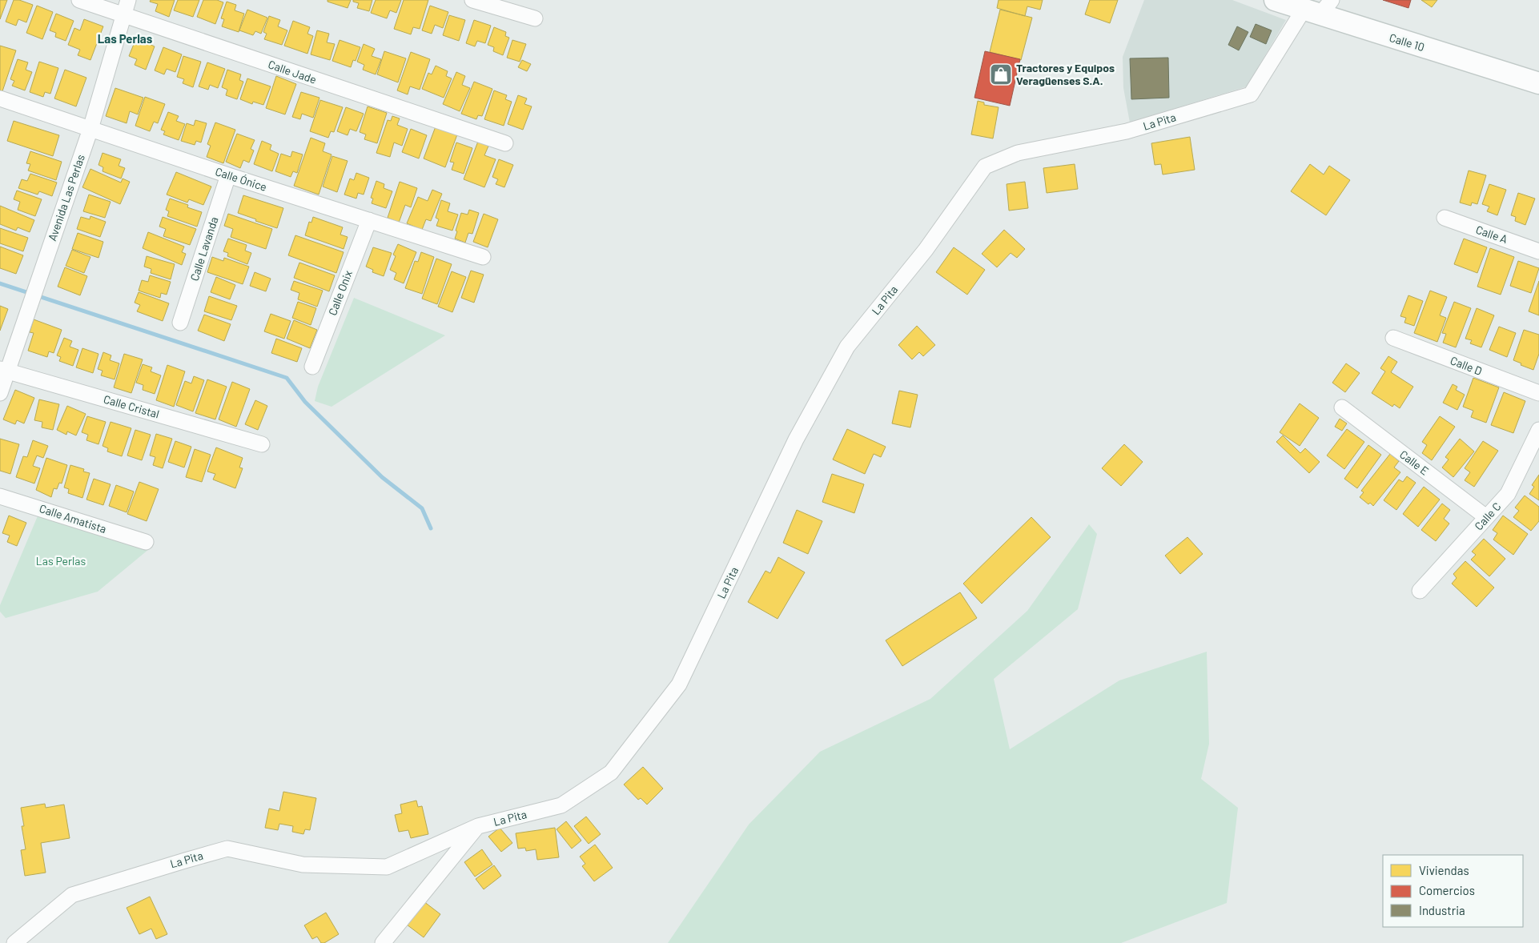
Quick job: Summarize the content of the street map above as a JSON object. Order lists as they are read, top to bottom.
{
  "streets": {
    "main road": ["Calle 10"],
    "street": [
      "Calle Jade",
      "La Pita",
      "Calle Ónice",
      "Avenida Las Perlas",
      "Calle A",
      "Calle Lavanda",
      "Calle Onix",
      "Calle D",
      "Calle Cristal",
      "Calle E",
      "Calle C",
      "Calle Amatista"
    ]
  },
  "crossings": [
    ["Calle 10", "La Pita"],
    ["Calle Jade", "Avenida Las Perlas"],
    ["Calle Ónice", "Avenida Las Perlas"],
    ["Calle Ónice", "Calle Lavanda"],
    ["Calle Ónice", "Calle Onix"],
    ["Avenida Las Perlas", "Calle Cristal"],
    ["Calle E", "Calle C"]
  ],
  "districts": ["Las Perlas"],
  "parks": ["Las Perlas"],
  "places": {
    "shop": ["Tractores y Equipos Veragüenses S.A."]
  },
  "legend": ["Viviendas", "Comercios", "Industria"]
}
